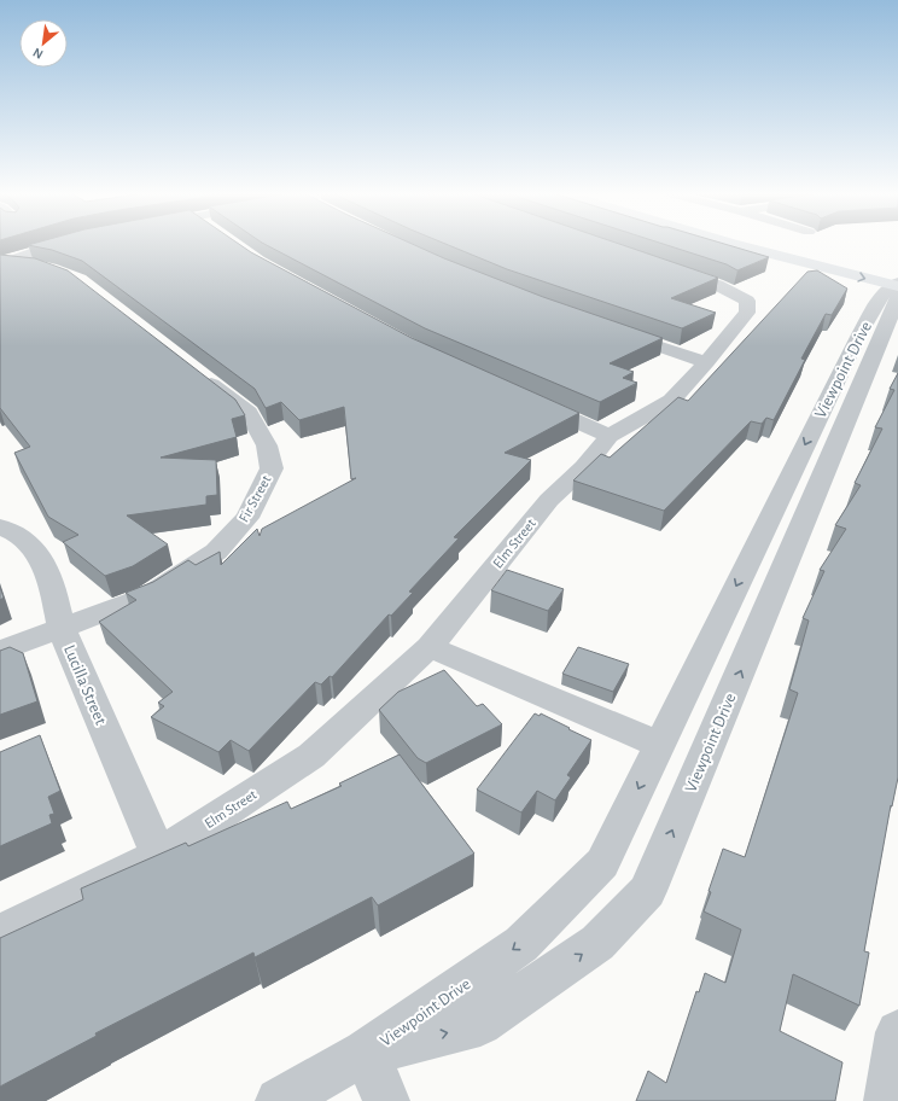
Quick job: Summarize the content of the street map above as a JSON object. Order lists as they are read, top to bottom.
{
  "streets": {
    "street": [
      "Viewpoint Drive",
      "Fir Street",
      "Elm Street",
      "Lucilla Street"
    ]
  },
  "crossings": [
    ["Fir Street", "Lucilla Street"],
    ["Elm Street", "Lucilla Street"]
  ],
  "north": "bottom left"
}
